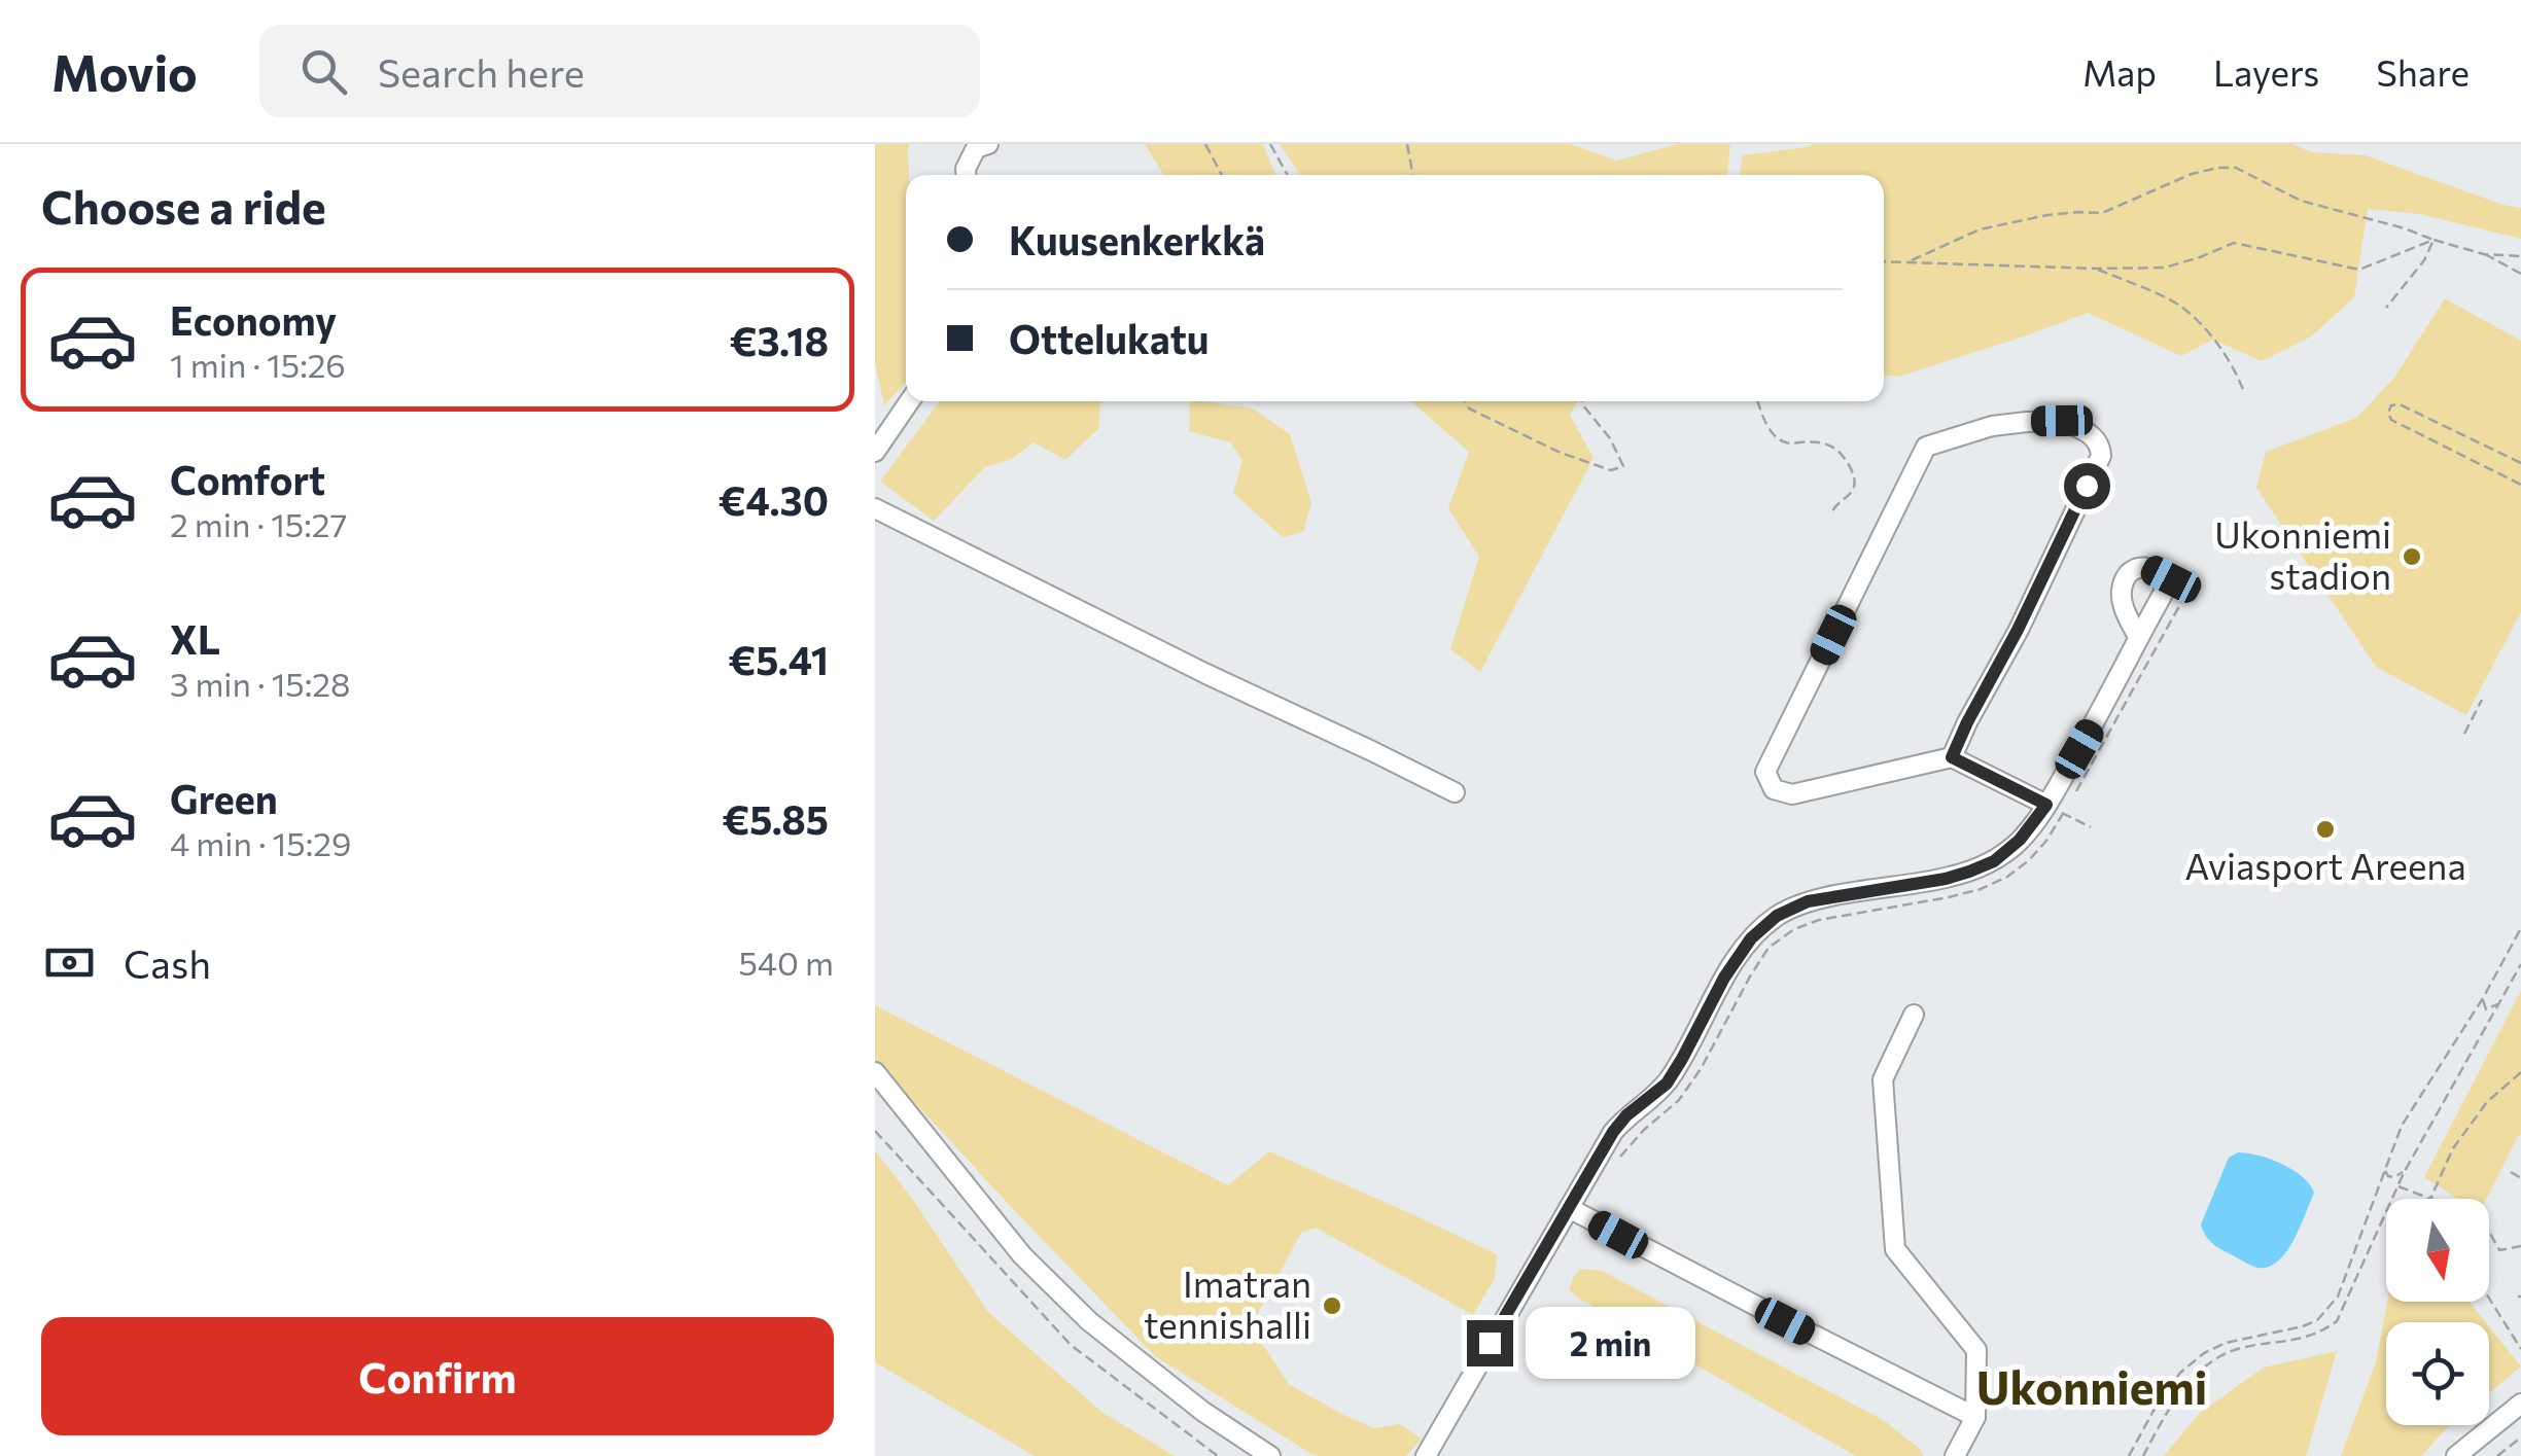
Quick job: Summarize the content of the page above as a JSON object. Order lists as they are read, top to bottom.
{
  "districts": ["Ukonniemi"],
  "places": ["Ukonniemi stadion", "Aviasport Areena", "Imatran tennishalli"],
  "north": "bottom",
  "page": {
    "header": "Movio",
    "search": "Search here",
    "nav": ["Map", "Layers", "Share"],
    "heading": "Choose a ride",
    "banner": ["Kuusenkerkkä", "Ottelukatu"],
    "list": [
      {
        "name": "Economy",
        "note": "1 min · 15:26",
        "value": "€3.18"
      },
      {
        "name": "Comfort",
        "note": "2 min · 15:27",
        "value": "€4.30"
      },
      {
        "name": "XL",
        "note": "3 min · 15:28",
        "value": "€5.41"
      },
      {
        "name": "Green",
        "note": "4 min · 15:29",
        "value": "€5.85"
      }
    ],
    "pay": ["Cash", "540 m"],
    "buttons": "Confirm",
    "bubble": "2 min"
  }
}
